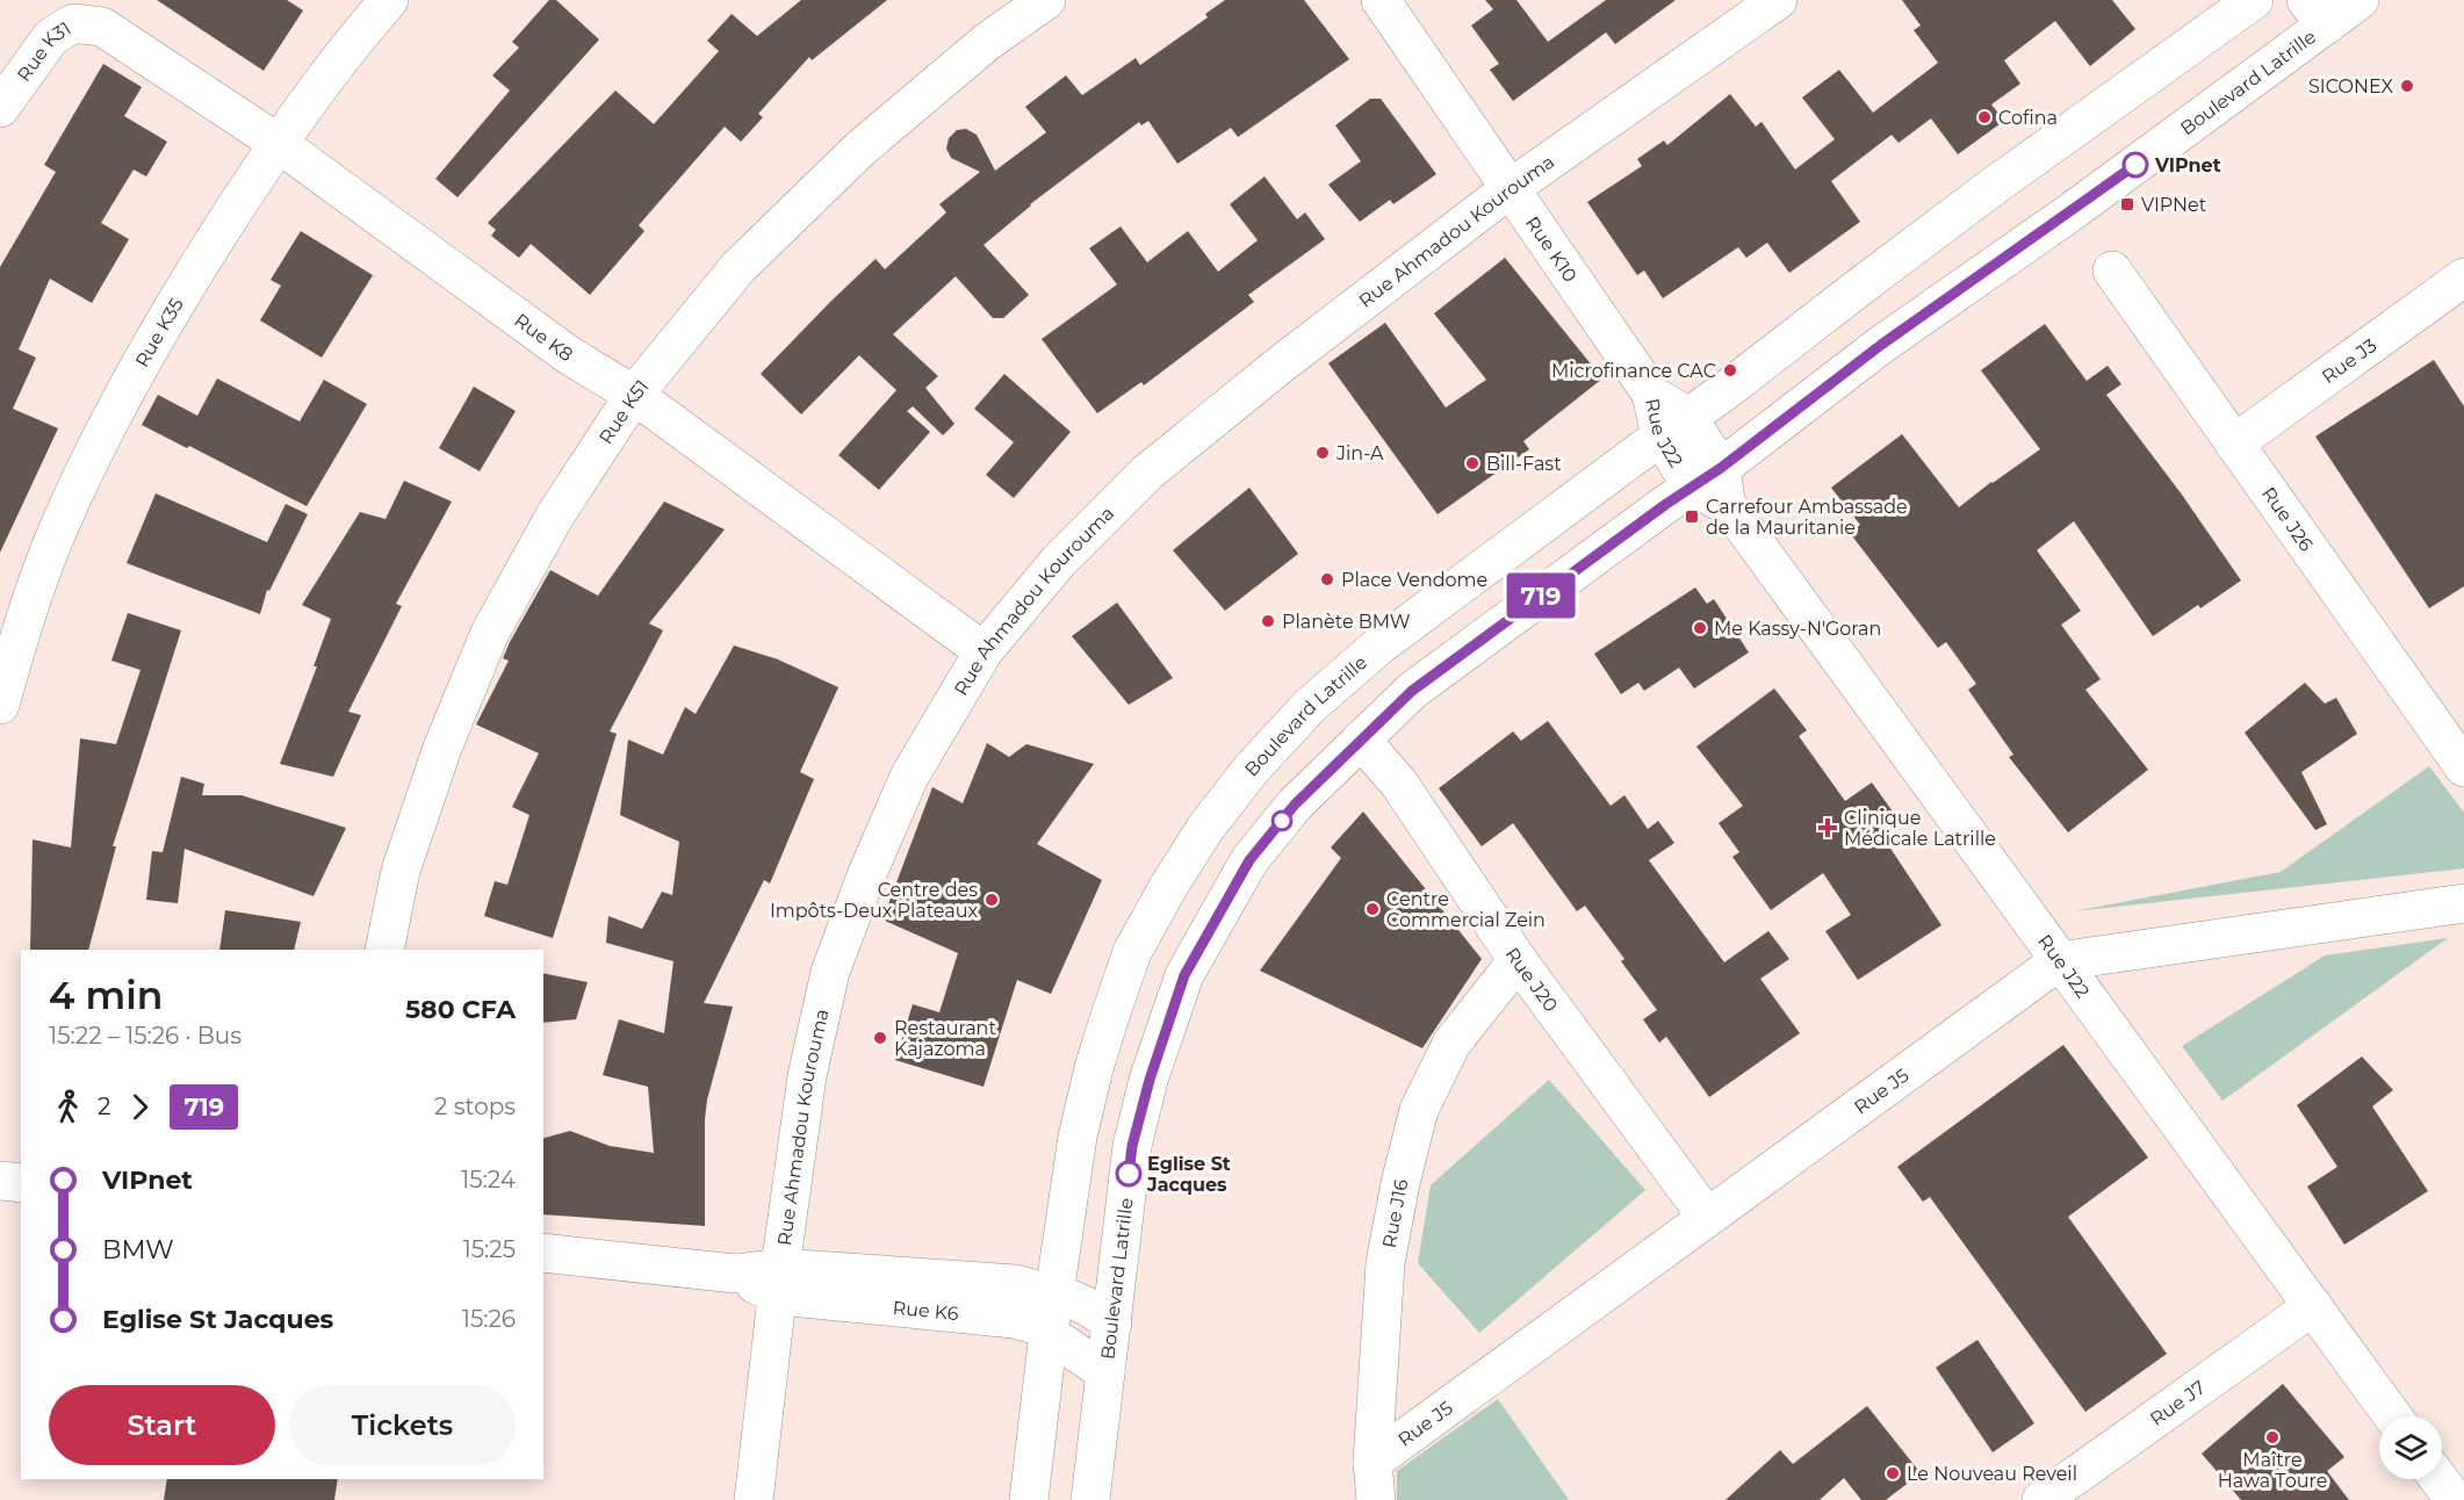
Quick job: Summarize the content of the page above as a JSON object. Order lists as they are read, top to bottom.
{
  "streets": {
    "street": [
      "Rue K31",
      "Boulevard Latrille",
      "Rue Ahmadou Kourouma",
      "Rue K10",
      "Rue K35",
      "Rue K8",
      "Rue J3",
      "Rue K51",
      "Rue J22",
      "Rue J26",
      "Rue J20",
      "Rue J5",
      "Rue J16",
      "Rue K6",
      "Rue J7"
    ]
  },
  "crossings": [
    ["Rue K31", "Rue K8"],
    ["Boulevard Latrille", "Rue J22"],
    ["Boulevard Latrille", "Rue J20"],
    ["Boulevard Latrille", "Rue K6"],
    ["Rue Ahmadou Kourouma", "Rue K10"],
    ["Rue Ahmadou Kourouma", "Rue K8"],
    ["Rue Ahmadou Kourouma", "Rue K6"],
    ["Rue K10", "Rue J22"],
    ["Rue K35", "Rue K8"],
    ["Rue K8", "Rue K51"],
    ["Rue J3", "Rue J26"],
    ["Rue J22", "Rue J5"],
    ["Rue J22", "Rue J7"],
    ["Rue J20", "Rue J5"],
    ["Rue J20", "Rue J16"],
    ["Rue J5", "Rue J16"]
  ],
  "places": {
    "other": [
      "SICONEX",
      "Cofina",
      "VIPnet",
      "Microfinance CAC",
      "Jin-A",
      "Bill-Fast",
      "Place Vendome",
      "Planète BMW",
      "Me Kassy-N'Goran",
      "Centre des Impôts-Deux Plateaux",
      "Centre Commercial Zein",
      "Restaurant Kajazoma",
      "Eglise St Jacques",
      "Maître Hawa Toure",
      "Le Nouveau Reveil"
    ],
    "transit": ["VIPNet", "Carrefour Ambassade de la Mauritanie"],
    "health": ["Clinique Médicale Latrille"]
  },
  "lines": ["bus line 719"],
  "page": {
    "on_map": "719",
    "heading": ["4 min", "15:22 – 15:26 · Bus", "580 CFA"],
    "legs": ["2", "719", "2 stops"],
    "list": [
      {
        "name": "VIPnet",
        "value": "15:24"
      },
      {
        "name": "BMW",
        "value": "15:25"
      },
      {
        "name": "Eglise St Jacques",
        "value": "15:26"
      }
    ],
    "buttons": ["Start", "Tickets"]
  }
}
